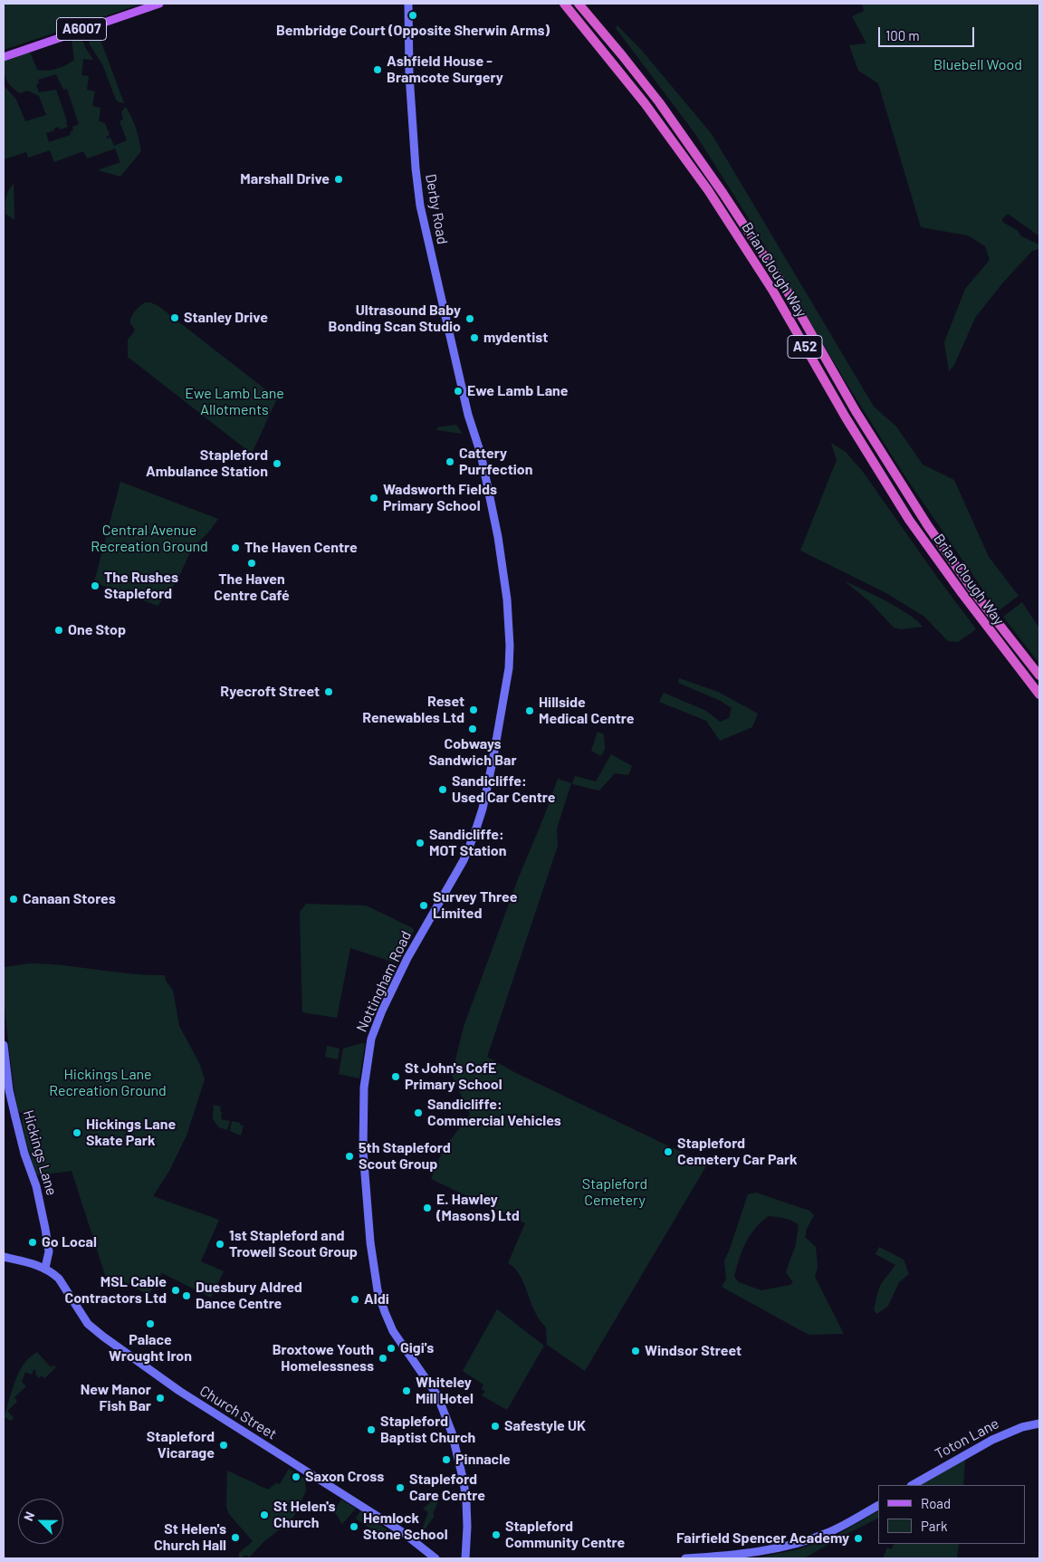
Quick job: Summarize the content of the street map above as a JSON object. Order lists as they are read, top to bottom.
{
  "streets": {
    "highway": ["Brian Clough Way", "A52"],
    "main road": [
      "A6007",
      "Derby Road",
      "Nottingham Road",
      "Hickings Lane",
      "Church Street",
      "Toton Lane"
    ]
  },
  "crossings": [
    ["Derby Road", "Nottingham Road"],
    ["Hickings Lane", "Church Street"]
  ],
  "parks": [
    "Bluebell Wood",
    "Ewe Lamb Lane Allotments",
    "Central Avenue Recreation Ground",
    "Hickings Lane Recreation Ground",
    "Stapleford Cemetery"
  ],
  "places": [
    "Bembridge Court (Opposite Sherwin Arms)",
    "Ashfield House - Bramcote Surgery",
    "Marshall Drive",
    "Stanley Drive",
    "Ultrasound Baby Bonding Scan Studio",
    "mydentist",
    "Ewe Lamb Lane",
    "Cattery Purrfection",
    "Stapleford Ambulance Station",
    "Wadsworth Fields Primary School",
    "The Haven Centre",
    "The Haven Centre Café",
    "The Rushes Stapleford",
    "One Stop",
    "Ryecroft Street",
    "Reset Renewables Ltd",
    "Hillside Medical Centre",
    "Cobways Sandwich Bar",
    "Sandicliffe: Used Car Centre",
    "Sandicliffe: MOT Station",
    "Canaan Stores",
    "Survey Three Limited",
    "St John's CofE Primary School",
    "Sandicliffe: Commercial Vehicles",
    "Hickings Lane Skate Park",
    "Stapleford Cemetery Car Park",
    "5th Stapleford Scout Group",
    "E. Hawley (Masons) Ltd",
    "Go Local",
    "1st Stapleford and Trowell Scout Group",
    "MSL Cable Contractors Ltd",
    "Duesbury Aldred Dance Centre",
    "Aldi",
    "Palace Wrought Iron",
    "Gigi's",
    "Windsor Street",
    "Broxtowe Youth Homelessness",
    "Whiteley Mill Hotel",
    "New Manor Fish Bar",
    "Safestyle UK",
    "Stapleford Baptist Church",
    "Stapleford Vicarage",
    "Pinnacle",
    "Saxon Cross",
    "Stapleford Care Centre",
    "St Helen's Church",
    "Hemlock Stone School",
    "Stapleford Community Centre",
    "St Helen's Church Hall",
    "Fairfield Spencer Academy"
  ],
  "legend": ["Road", "Park"],
  "scale_bar": "100 m",
  "north": "top left"
}
